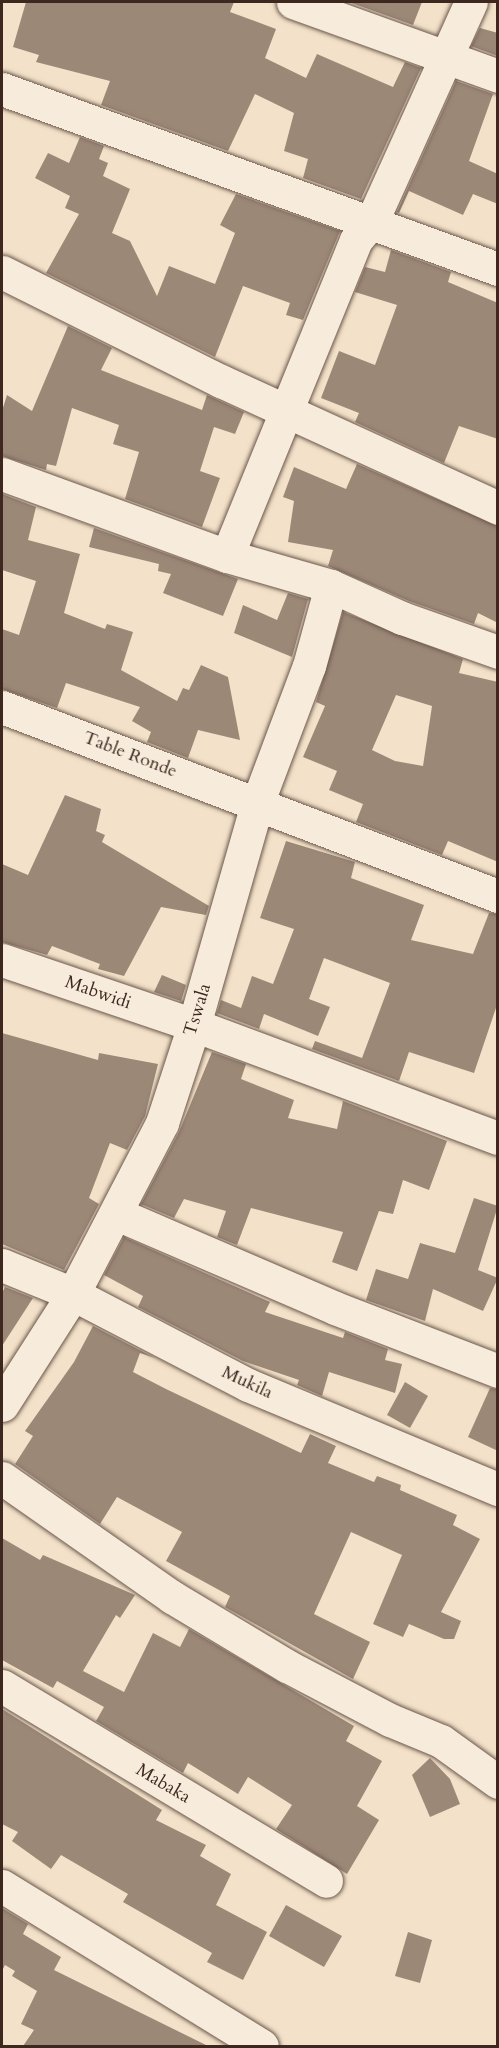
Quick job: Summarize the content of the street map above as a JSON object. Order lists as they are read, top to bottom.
{
  "streets": {
    "street": [
      "Table Ronde",
      "Mabwidi",
      "Tswala",
      "Mukila",
      "Mabaka"
    ]
  },
  "crossings": [
    ["Table Ronde", "Tswala"],
    ["Mabwidi", "Tswala"],
    ["Tswala", "Mukila"]
  ]
}
